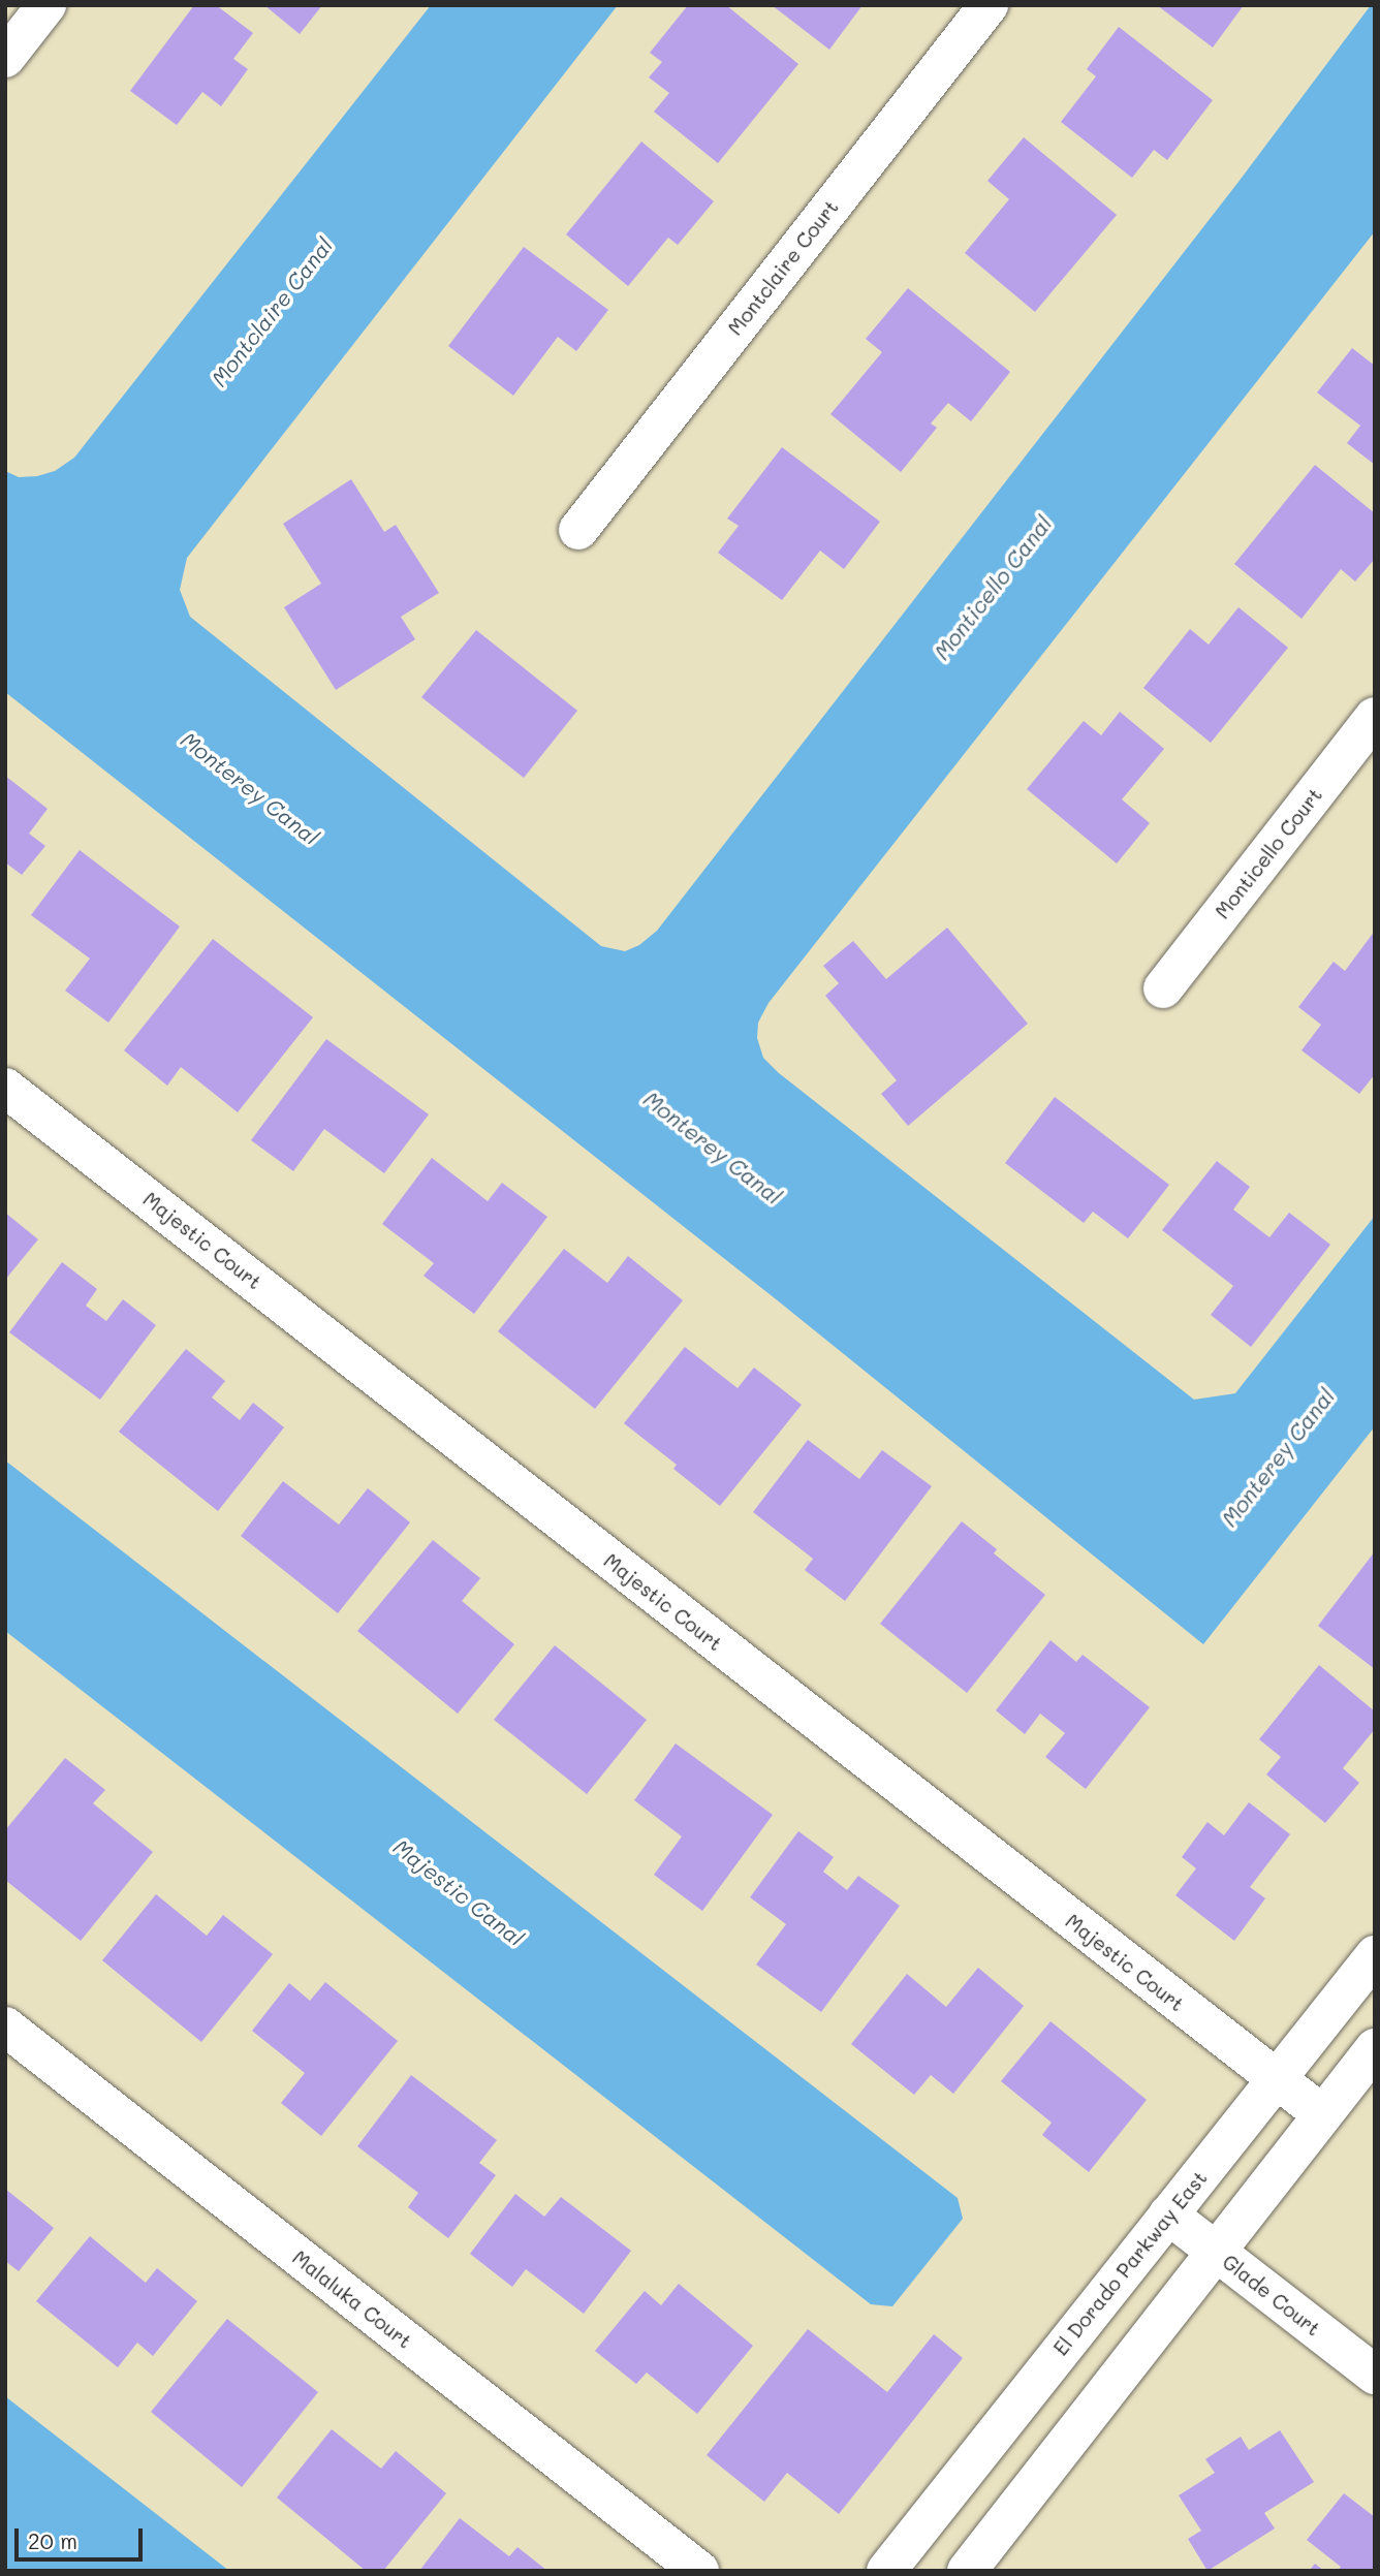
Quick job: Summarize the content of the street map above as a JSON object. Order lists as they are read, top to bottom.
{
  "streets": {
    "street": [
      "Montclaire Court",
      "Monticello Court",
      "Majestic Court",
      "El Dorado Parkway East",
      "Glade Court",
      "Malaluka Court"
    ]
  },
  "crossings": [
    ["Majestic Court", "El Dorado Parkway East"],
    ["El Dorado Parkway East", "Glade Court"]
  ],
  "water": [
    "Montclaire Canal",
    "Monticello Canal",
    "Monterey Canal",
    "Majestic Canal"
  ],
  "scale_bar": "20 m"
}
